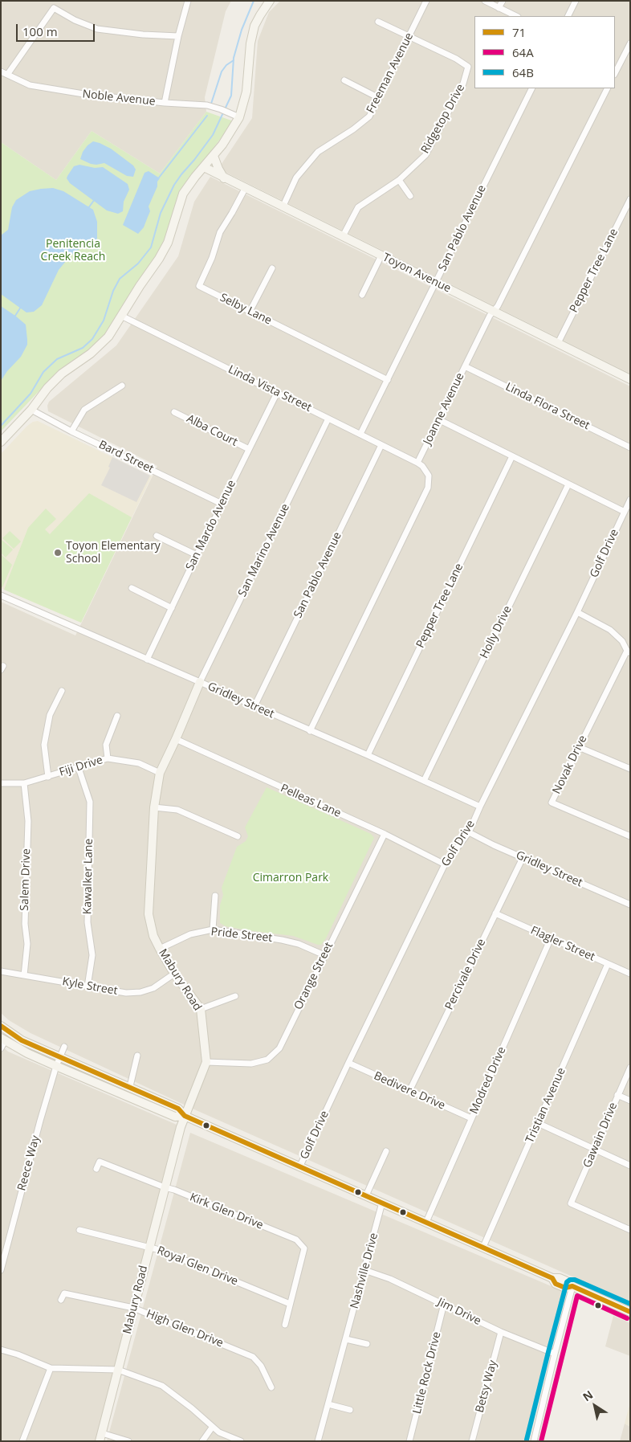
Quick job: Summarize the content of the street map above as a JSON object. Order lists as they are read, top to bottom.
{
  "streets": {
    "street": [
      "Freeman Avenue",
      "Noble Avenue",
      "Ridgetop Drive",
      "San Pablo Avenue",
      "Pepper Tree Lane",
      "Toyon Avenue",
      "Selby Lane",
      "Linda Vista Street",
      "Linda Flora Street",
      "Joanne Avenue",
      "Alba Court",
      "Bard Street",
      "San Mardo Avenue",
      "San Marino Avenue",
      "Golf Drive",
      "Holly Drive",
      "Gridley Street",
      "Novak Drive",
      "Fiji Drive",
      "Pelleas Lane",
      "Kawalker Lane",
      "Salem Drive",
      "Pride Street",
      "Flagler Street",
      "Percivale Drive",
      "Orange Street",
      "Mabury Road",
      "Kyle Street",
      "Modred Drive",
      "Bedivere Drive",
      "Tristian Avenue",
      "Gawain Drive",
      "Reece Way",
      "Kirk Glen Drive",
      "Royal Glen Drive",
      "Nashville Drive",
      "Jim Drive",
      "High Glen Drive",
      "Little Rock Drive",
      "Betsy Way"
    ]
  },
  "crossings": [
    ["Freeman Avenue", "Ridgetop Drive"],
    ["Freeman Avenue", "Toyon Avenue"],
    ["Ridgetop Drive", "Toyon Avenue"],
    ["San Pablo Avenue", "Toyon Avenue"],
    ["San Pablo Avenue", "Selby Lane"],
    ["San Pablo Avenue", "Linda Vista Street"],
    ["San Pablo Avenue", "Gridley Street"],
    ["Pepper Tree Lane", "Toyon Avenue"],
    ["Pepper Tree Lane", "Gridley Street"],
    ["Toyon Avenue", "Selby Lane"],
    ["Toyon Avenue", "Joanne Avenue"],
    ["Linda Vista Street", "Joanne Avenue"],
    ["Linda Vista Street", "San Mardo Avenue"],
    ["Linda Vista Street", "San Marino Avenue"],
    ["Linda Flora Street", "Joanne Avenue"],
    ["Alba Court", "San Mardo Avenue"],
    ["Bard Street", "San Mardo Avenue"],
    ["San Mardo Avenue", "Gridley Street"],
    ["San Marino Avenue", "Gridley Street"],
    ["San Marino Avenue", "Mabury Road"],
    ["Golf Drive", "Gridley Street"],
    ["Golf Drive", "Pelleas Lane"],
    ["Golf Drive", "Bedivere Drive"],
    ["Holly Drive", "Gridley Street"],
    ["Gridley Street", "Percivale Drive"],
    ["Gridley Street", "Mabury Road"],
    ["Fiji Drive", "Kawalker Lane"],
    ["Fiji Drive", "Salem Drive"],
    ["Fiji Drive", "Mabury Road"],
    ["Pelleas Lane", "Orange Street"],
    ["Pelleas Lane", "Mabury Road"],
    ["Kawalker Lane", "Kyle Street"],
    ["Salem Drive", "Kyle Street"],
    ["Pride Street", "Orange Street"],
    ["Pride Street", "Mabury Road"],
    ["Flagler Street", "Percivale Drive"],
    ["Flagler Street", "Modred Drive"],
    ["Flagler Street", "Tristian Avenue"],
    ["Percivale Drive", "Bedivere Drive"],
    ["Orange Street", "Mabury Road"],
    ["Mabury Road", "Kyle Street"],
    ["Mabury Road", "Kirk Glen Drive"],
    ["Mabury Road", "Royal Glen Drive"],
    ["Mabury Road", "High Glen Drive"],
    ["Modred Drive", "Bedivere Drive"],
    ["Kirk Glen Drive", "Royal Glen Drive"],
    ["Nashville Drive", "Jim Drive"],
    ["Jim Drive", "Little Rock Drive"],
    ["Jim Drive", "Betsy Way"]
  ],
  "parks": ["Penitencia Creek Reach", "Cimarron Park"],
  "places": ["Toyon Elementary School"],
  "lines": ["transit line 71", "transit line 64B", "transit line 64A"],
  "legend": ["71", "64A", "64B"],
  "scale_bar": "100 m",
  "north": "top left"
}
